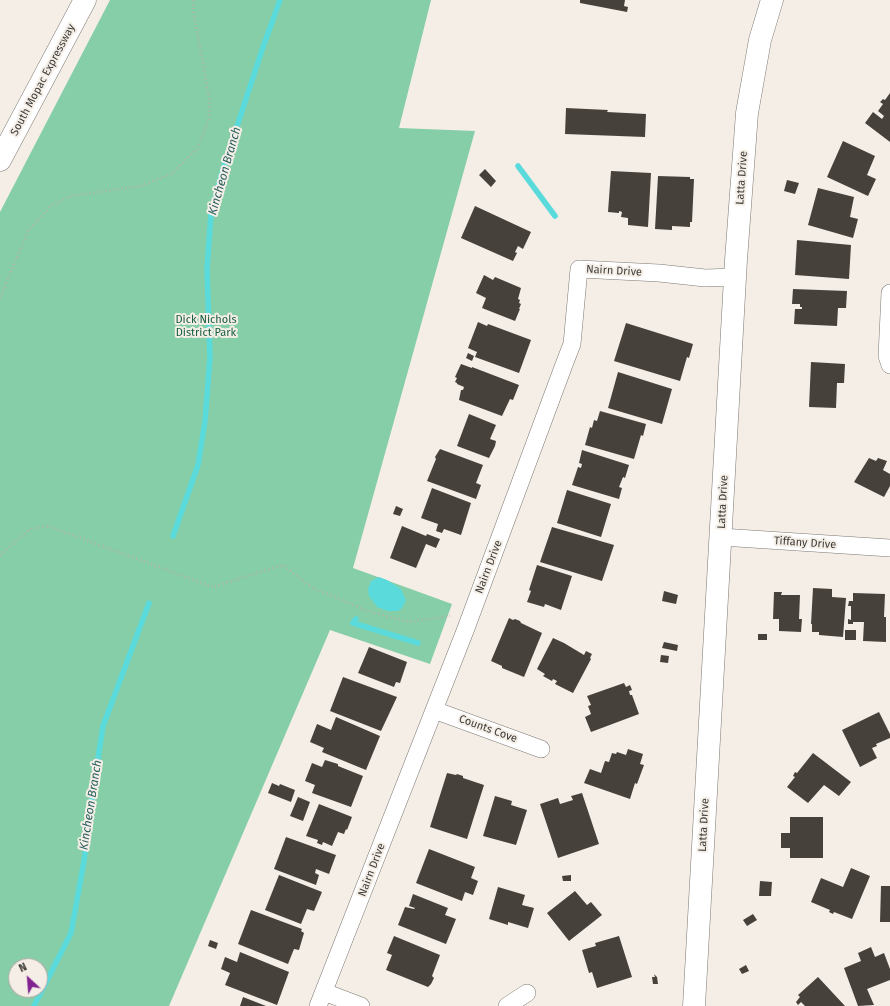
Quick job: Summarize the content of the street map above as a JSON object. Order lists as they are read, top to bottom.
{
  "streets": {
    "main road": ["South Mopac Expressway", "Latta Drive"],
    "street": ["Nairn Drive", "Tiffany Drive", "Counts Cove"]
  },
  "crossings": [
    ["Latta Drive", "Nairn Drive"],
    ["Latta Drive", "Tiffany Drive"],
    ["Nairn Drive", "Counts Cove"]
  ],
  "water": ["Kincheon Branch"],
  "parks": ["Dick Nichols District Park"],
  "north": "top left"
}
